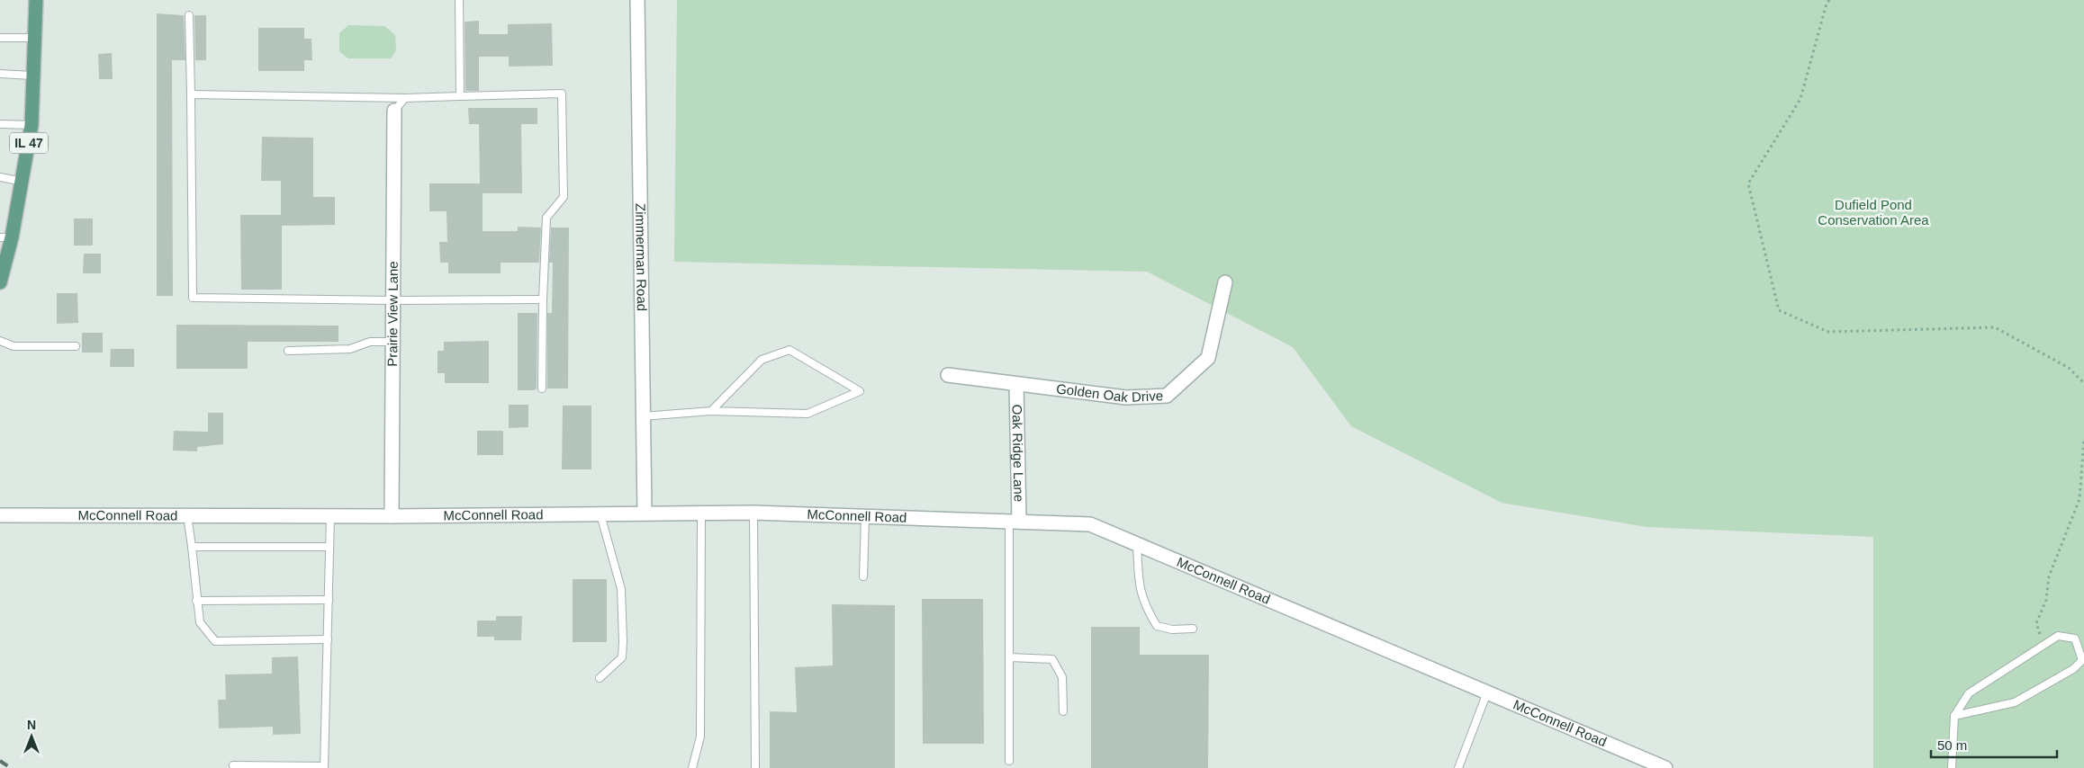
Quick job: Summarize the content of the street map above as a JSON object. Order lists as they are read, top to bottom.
{
  "streets": {
    "main road": ["IL 47"],
    "street": [
      "Zimmerman Road",
      "Prairie View Lane",
      "Golden Oak Drive",
      "Oak Ridge Lane",
      "McConnell Road"
    ]
  },
  "crossings": [
    ["Zimmerman Road", "McConnell Road"],
    ["Prairie View Lane", "McConnell Road"],
    ["Golden Oak Drive", "Oak Ridge Lane"],
    ["Oak Ridge Lane", "McConnell Road"]
  ],
  "parks": ["Dufield Pond Conservation Area"],
  "scale_bar": "50 m",
  "north": "top"
}
